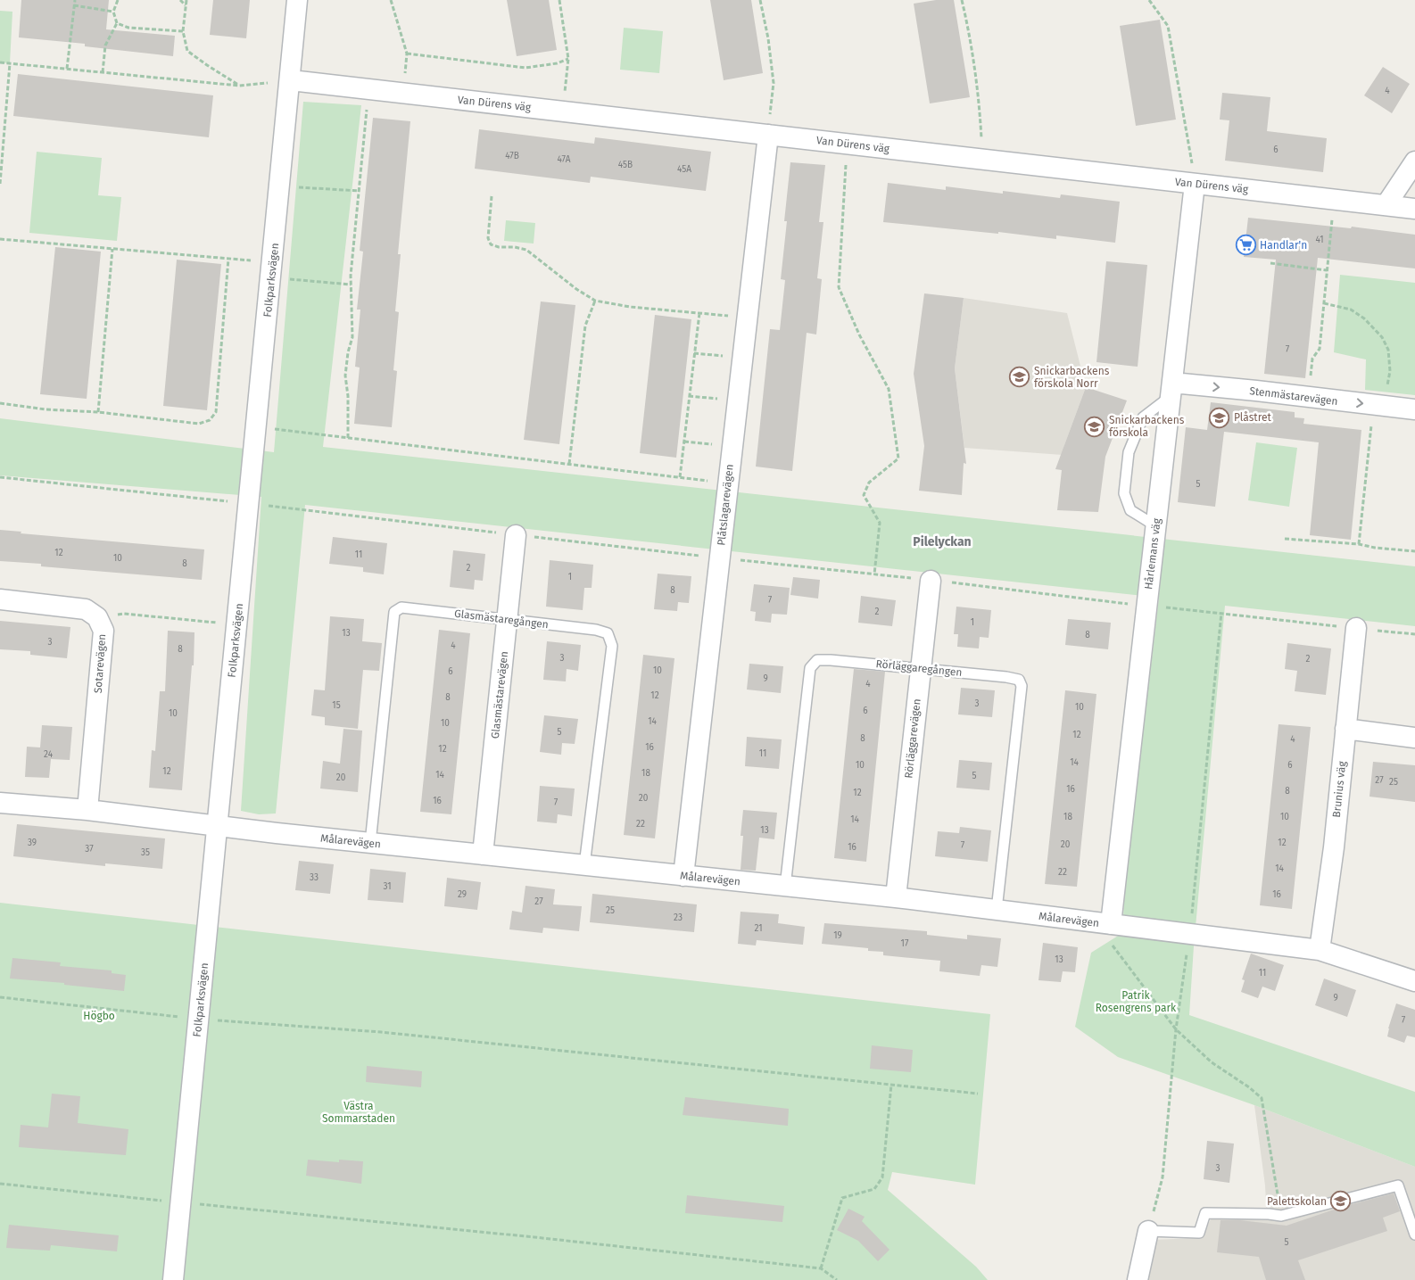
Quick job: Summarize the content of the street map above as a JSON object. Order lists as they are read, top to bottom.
{
  "streets": {
    "street": [
      "Van Dürens väg",
      "Folkparksvägen",
      "Stenmästarevägen",
      "Plåtslagarevägen",
      "Hårlemans väg",
      "Sotarevägen",
      "Glasmästarevägen",
      "Rörläggarevägen",
      "Brunius väg",
      "Målarevägen"
    ],
    "lane": ["Glasmästaregången", "Rörläggaregången"]
  },
  "crossings": [
    ["Van Dürens väg", "Folkparksvägen"],
    ["Van Dürens väg", "Plåtslagarevägen"],
    ["Van Dürens väg", "Hårlemans väg"],
    ["Folkparksvägen", "Målarevägen"],
    ["Stenmästarevägen", "Hårlemans väg"],
    ["Plåtslagarevägen", "Målarevägen"],
    ["Hårlemans väg", "Målarevägen"],
    ["Glasmästaregången", "Glasmästarevägen"],
    ["Glasmästaregången", "Målarevägen"],
    ["Sotarevägen", "Målarevägen"],
    ["Rörläggaregången", "Rörläggarevägen"],
    ["Rörläggaregången", "Målarevägen"],
    ["Glasmästarevägen", "Målarevägen"],
    ["Rörläggarevägen", "Målarevägen"],
    ["Brunius väg", "Målarevägen"]
  ],
  "one_way": ["Stenmästarevägen"],
  "districts": ["Pilelyckan"],
  "parks": ["Patrik Rosengrens park", "Högbo", "Västra Sommarstaden"],
  "places": {
    "supermarket": ["Handlar'n"],
    "school or university": [
      "Snickarbackens förskola Norr",
      "Plåstret",
      "Snickarbackens förskola",
      "Palettskolan"
    ]
  },
  "house_numbers": [
    "4",
    "6",
    "47B",
    "47A",
    "45B",
    "45A",
    "41",
    "7",
    "5",
    "12",
    "11",
    "10",
    "8",
    "2",
    "1",
    "8",
    "7",
    "2",
    "1",
    "13",
    "8",
    "3",
    "4",
    "8",
    "3",
    "2",
    "10",
    "6",
    "9",
    "4",
    "12",
    "8",
    "3",
    "15",
    "10",
    "6",
    "10",
    "14",
    "10",
    "5",
    "12",
    "8",
    "4",
    "16",
    "12",
    "11",
    "24",
    "14",
    "10",
    "6",
    "12",
    "18",
    "14",
    "5",
    "20",
    "27",
    "25",
    "16",
    "8",
    "12",
    "20",
    "16",
    "7",
    "18",
    "10",
    "14",
    "22",
    "13",
    "39",
    "12",
    "20",
    "7",
    "16",
    "37",
    "35",
    "14",
    "22",
    "33",
    "31",
    "29",
    "16",
    "27",
    "25",
    "23",
    "21",
    "19",
    "17",
    "13",
    "11",
    "9",
    "7",
    "3",
    "5"
  ]
}
